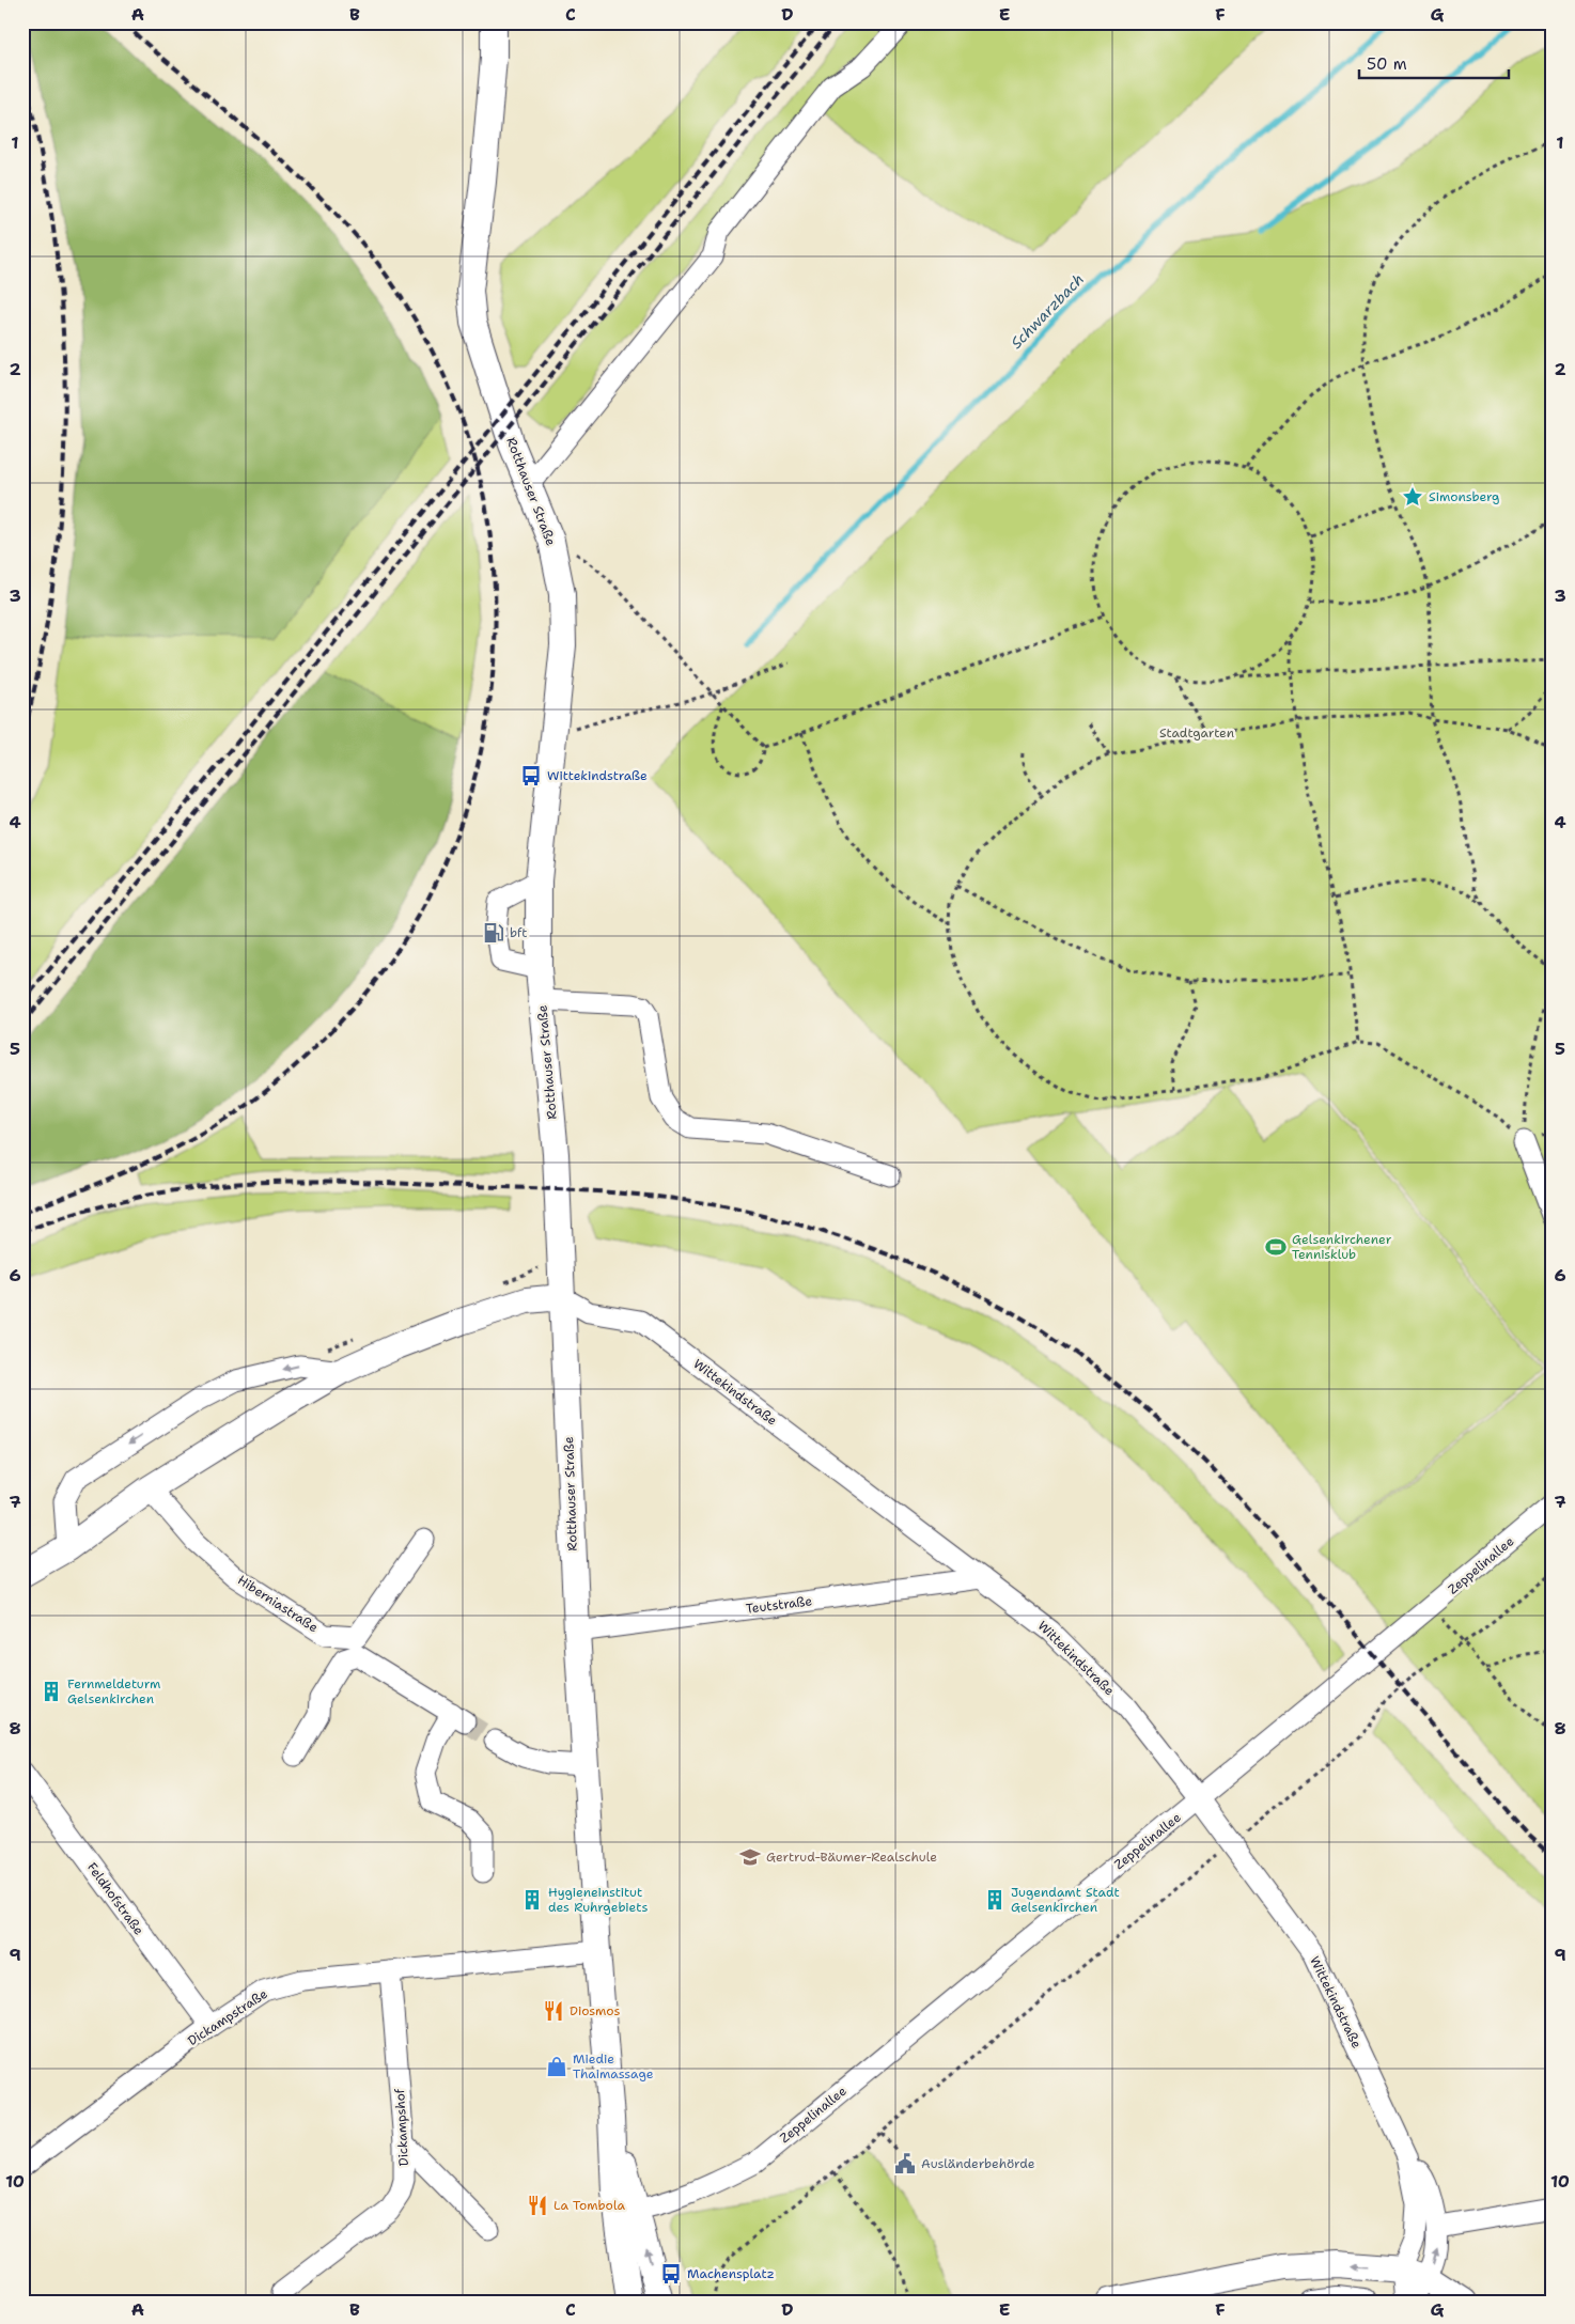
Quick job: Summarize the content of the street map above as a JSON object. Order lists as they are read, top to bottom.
{
  "streets": {
    "main road": ["Rotthauser Straße"],
    "street": [
      "Wittekindstraße",
      "Zeppelinallee",
      "Hiberniastraße",
      "Teutstraße",
      "Feldhofstraße",
      "Dickampstraße",
      "Dickampshof"
    ]
  },
  "crossings": [
    ["Rotthauser Straße", "Wittekindstraße"],
    ["Rotthauser Straße", "Zeppelinallee"],
    ["Rotthauser Straße", "Teutstraße"],
    ["Rotthauser Straße", "Dickampstraße"],
    ["Wittekindstraße", "Zeppelinallee"],
    ["Wittekindstraße", "Teutstraße"],
    ["Feldhofstraße", "Dickampstraße"],
    ["Dickampstraße", "Dickampshof"]
  ],
  "water": ["Schwarzbach"],
  "parks": ["Stadtgarten"],
  "places": {
    "place": ["Simonsberg"],
    "bus stop": ["Wittekindstraße", "Machensplatz"],
    "fuel station": ["bft"],
    "sports": ["Gelsenkirchener Tennisklub"],
    "building": ["Fernmeldeturm Gelsenkirchen", "Hygieneinstitut des Ruhrgebiets", "Jugendamt Stadt Gelsenkirchen"],
    "school or university": ["Gertrud-Bäumer-Realschule"],
    "restaurant": ["Diosmos", "La Tombola"],
    "shop": ["Miedie Thaimassage"],
    "public building": ["Ausländerbehörde"]
  },
  "scale_bar": "50 m",
  "grid": {
    "columns": [
      "A",
      "B",
      "C",
      "D",
      "E",
      "F",
      "G"
    ],
    "rows": [
      "1",
      "2",
      "3",
      "4",
      "5",
      "6",
      "7",
      "8",
      "9",
      "10"
    ]
  }
}
